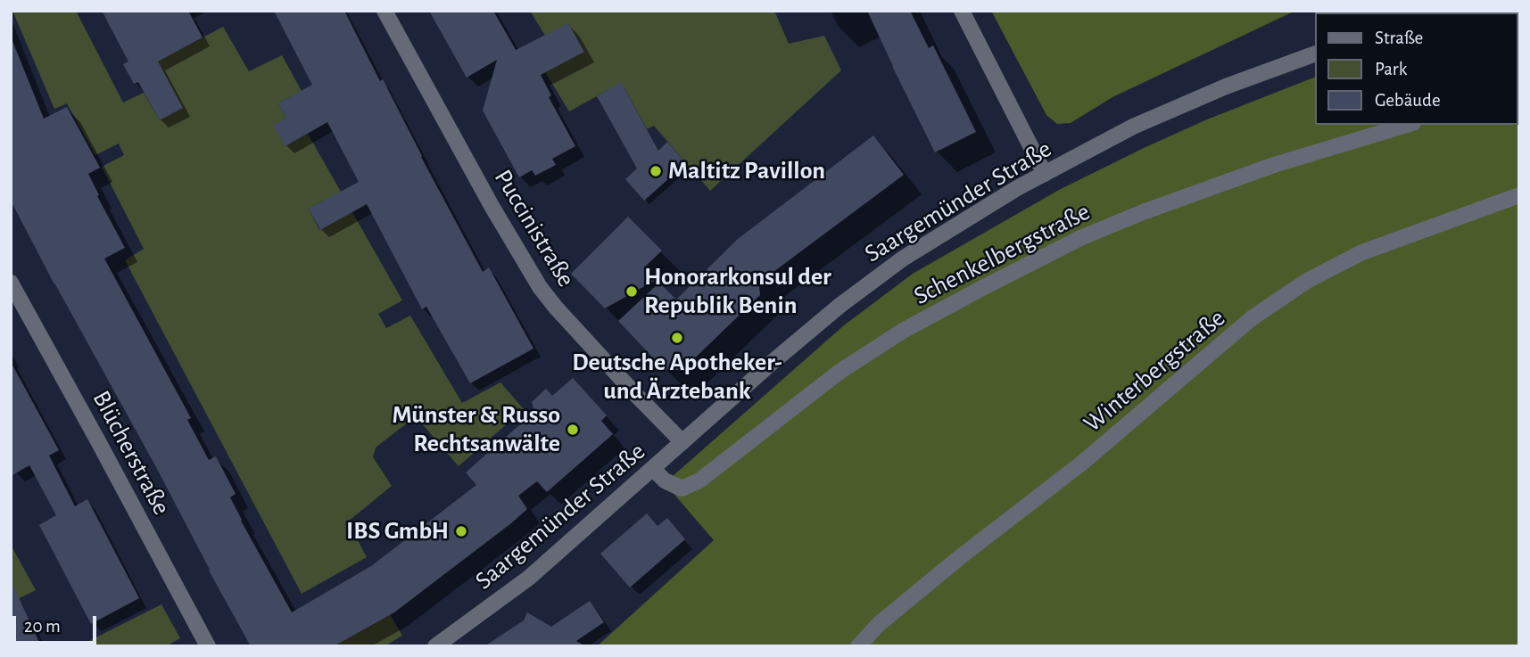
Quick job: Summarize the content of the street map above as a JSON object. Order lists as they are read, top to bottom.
{
  "streets": {
    "street": [
      "Saargemünder Straße",
      "Puccinistraße",
      "Schenkelbergstraße",
      "Winterbergstraße",
      "Blücherstraße"
    ]
  },
  "crossings": [
    ["Saargemünder Straße", "Puccinistraße"],
    ["Saargemünder Straße", "Schenkelbergstraße"]
  ],
  "places": [
    "Maltitz Pavillon",
    "Honorarkonsul der Republik Benin",
    "Deutsche Apotheker- und Ärztebank",
    "Münster & Russo Rechtsanwälte",
    "IBS GmbH"
  ],
  "legend": ["Straße", "Park", "Gebäude"],
  "scale_bar": "20 m"
}
